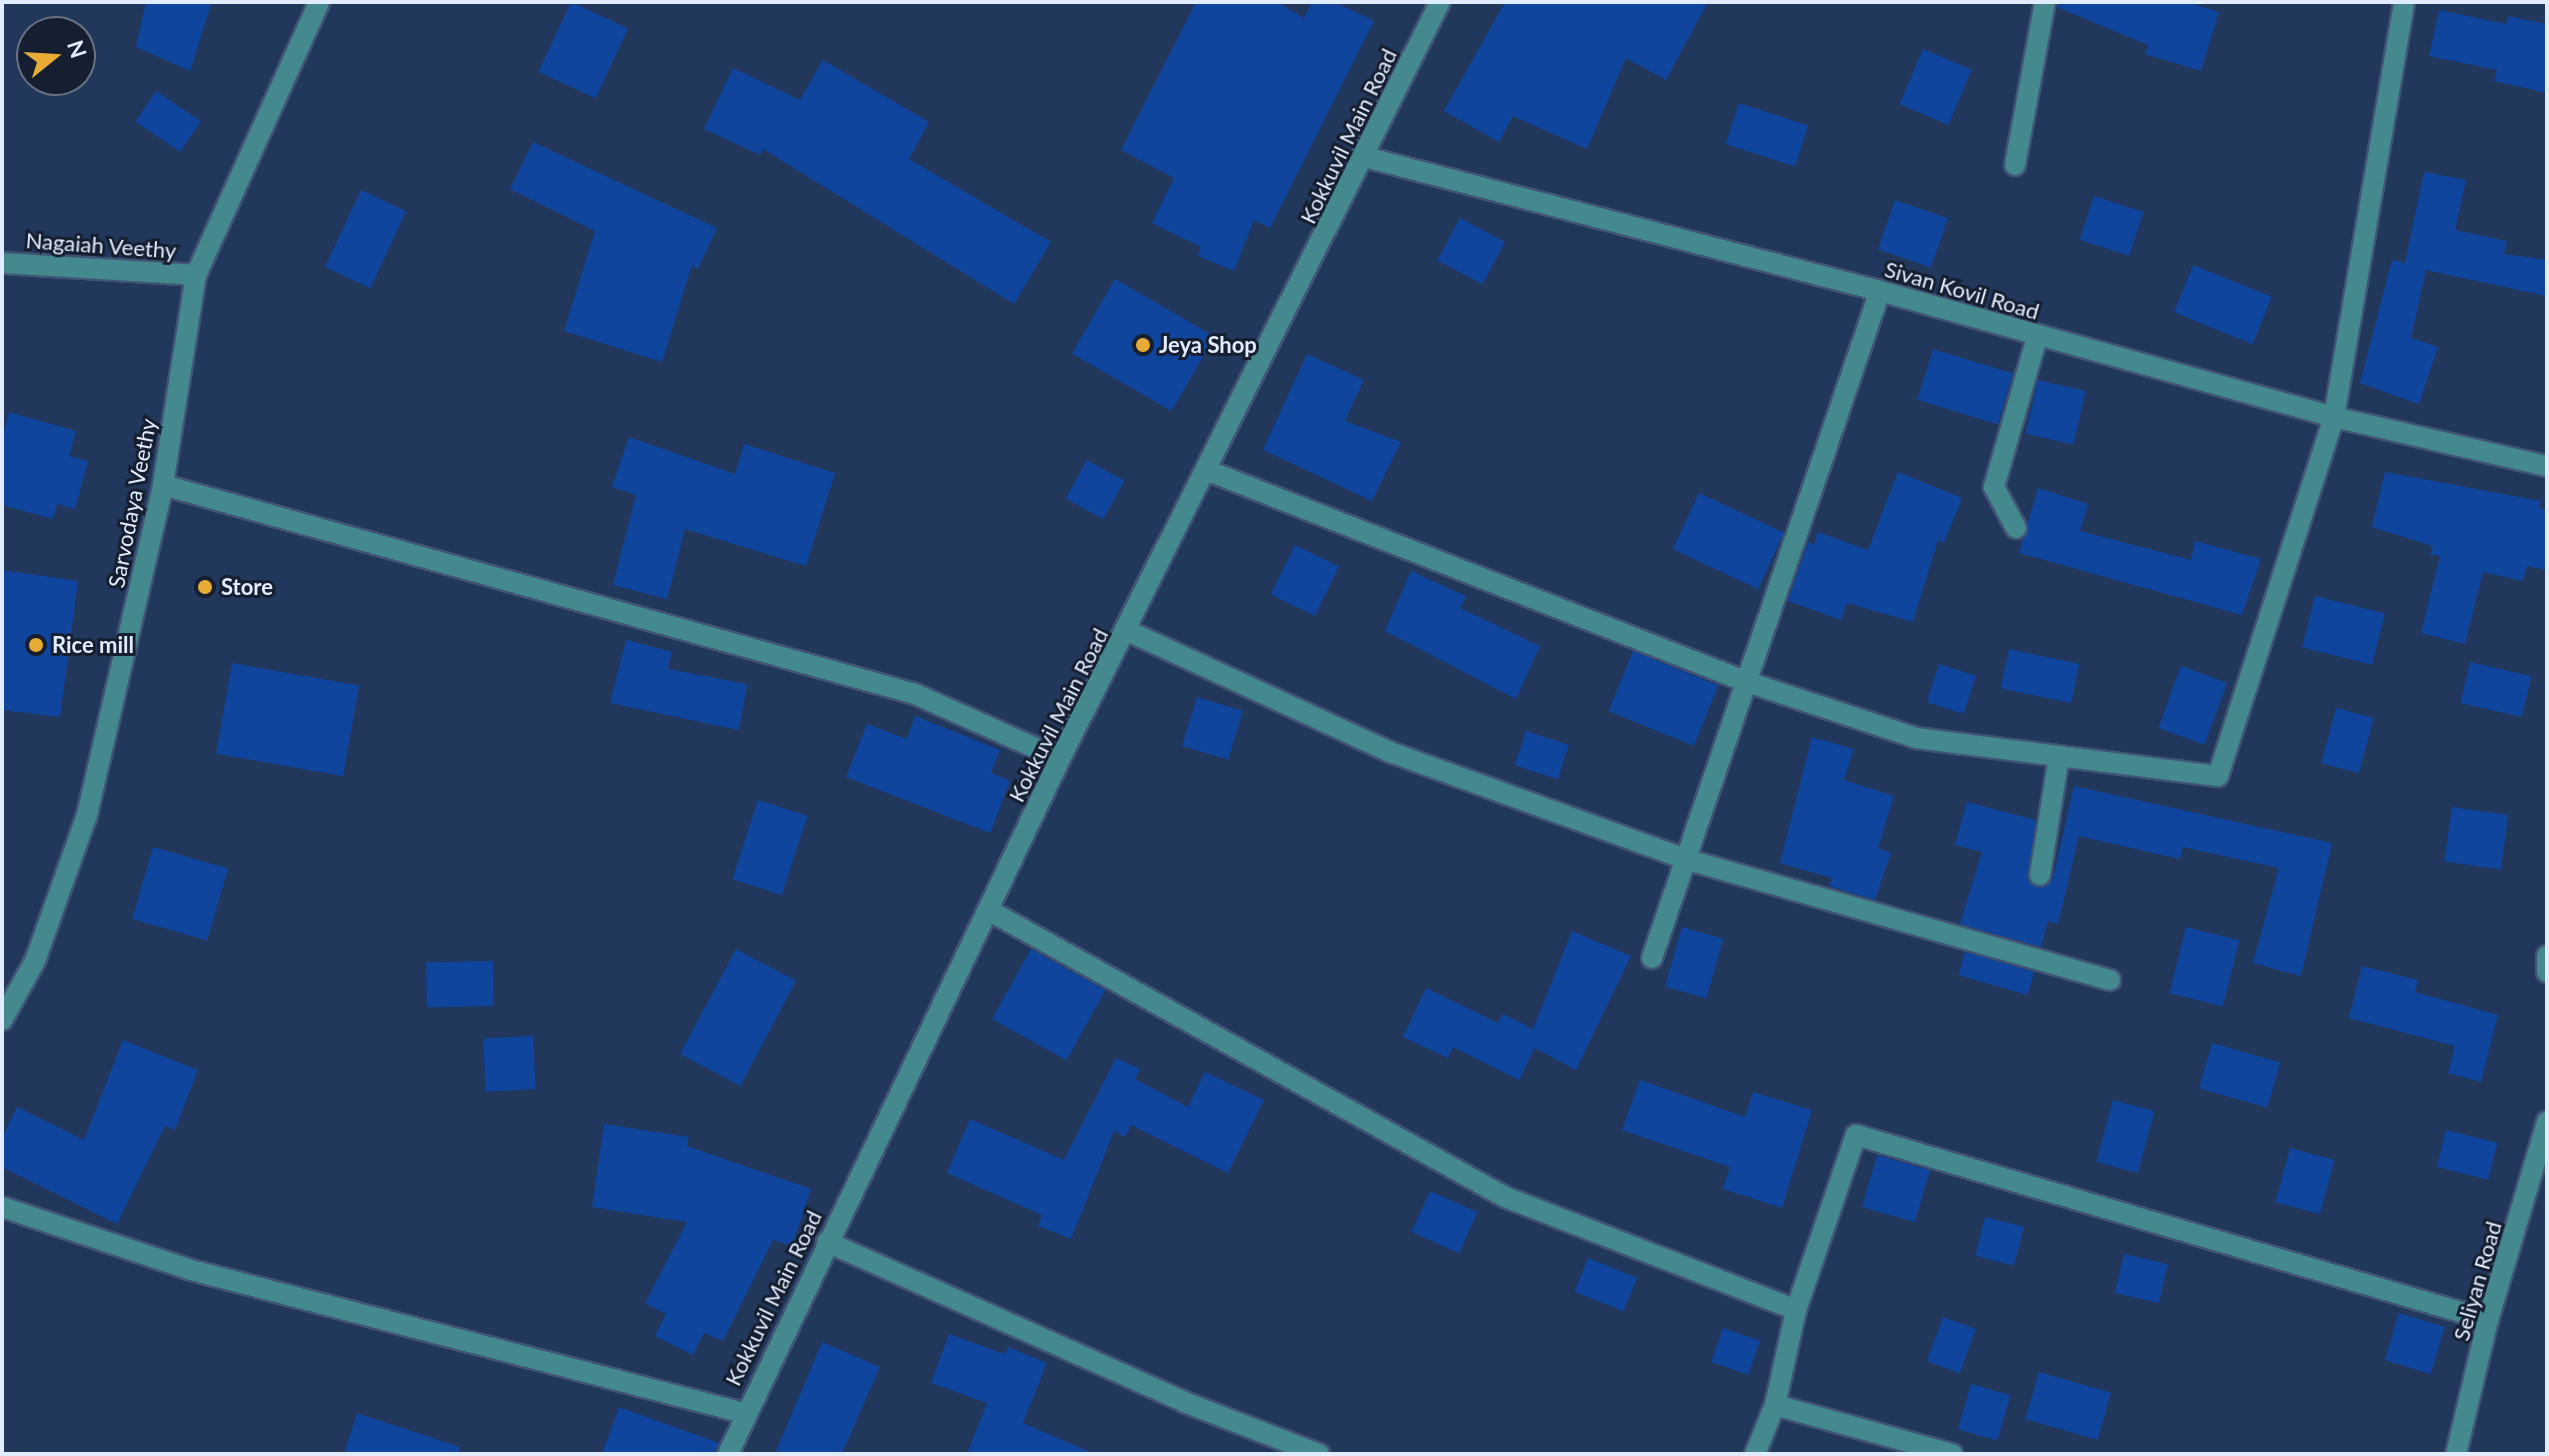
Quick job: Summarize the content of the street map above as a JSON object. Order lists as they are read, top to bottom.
{
  "streets": {
    "street": [
      "Kokkuvil Main Road",
      "Nagaiah Veethy",
      "Sivan Kovil Road",
      "Sarvodaya Veethy",
      "Seliyan Road"
    ]
  },
  "crossings": [
    ["Kokkuvil Main Road", "Sivan Kovil Road"],
    ["Nagaiah Veethy", "Sarvodaya Veethy"]
  ],
  "places": ["Jeya Shop", "Store", "Rice mill"],
  "north": "right"
}
